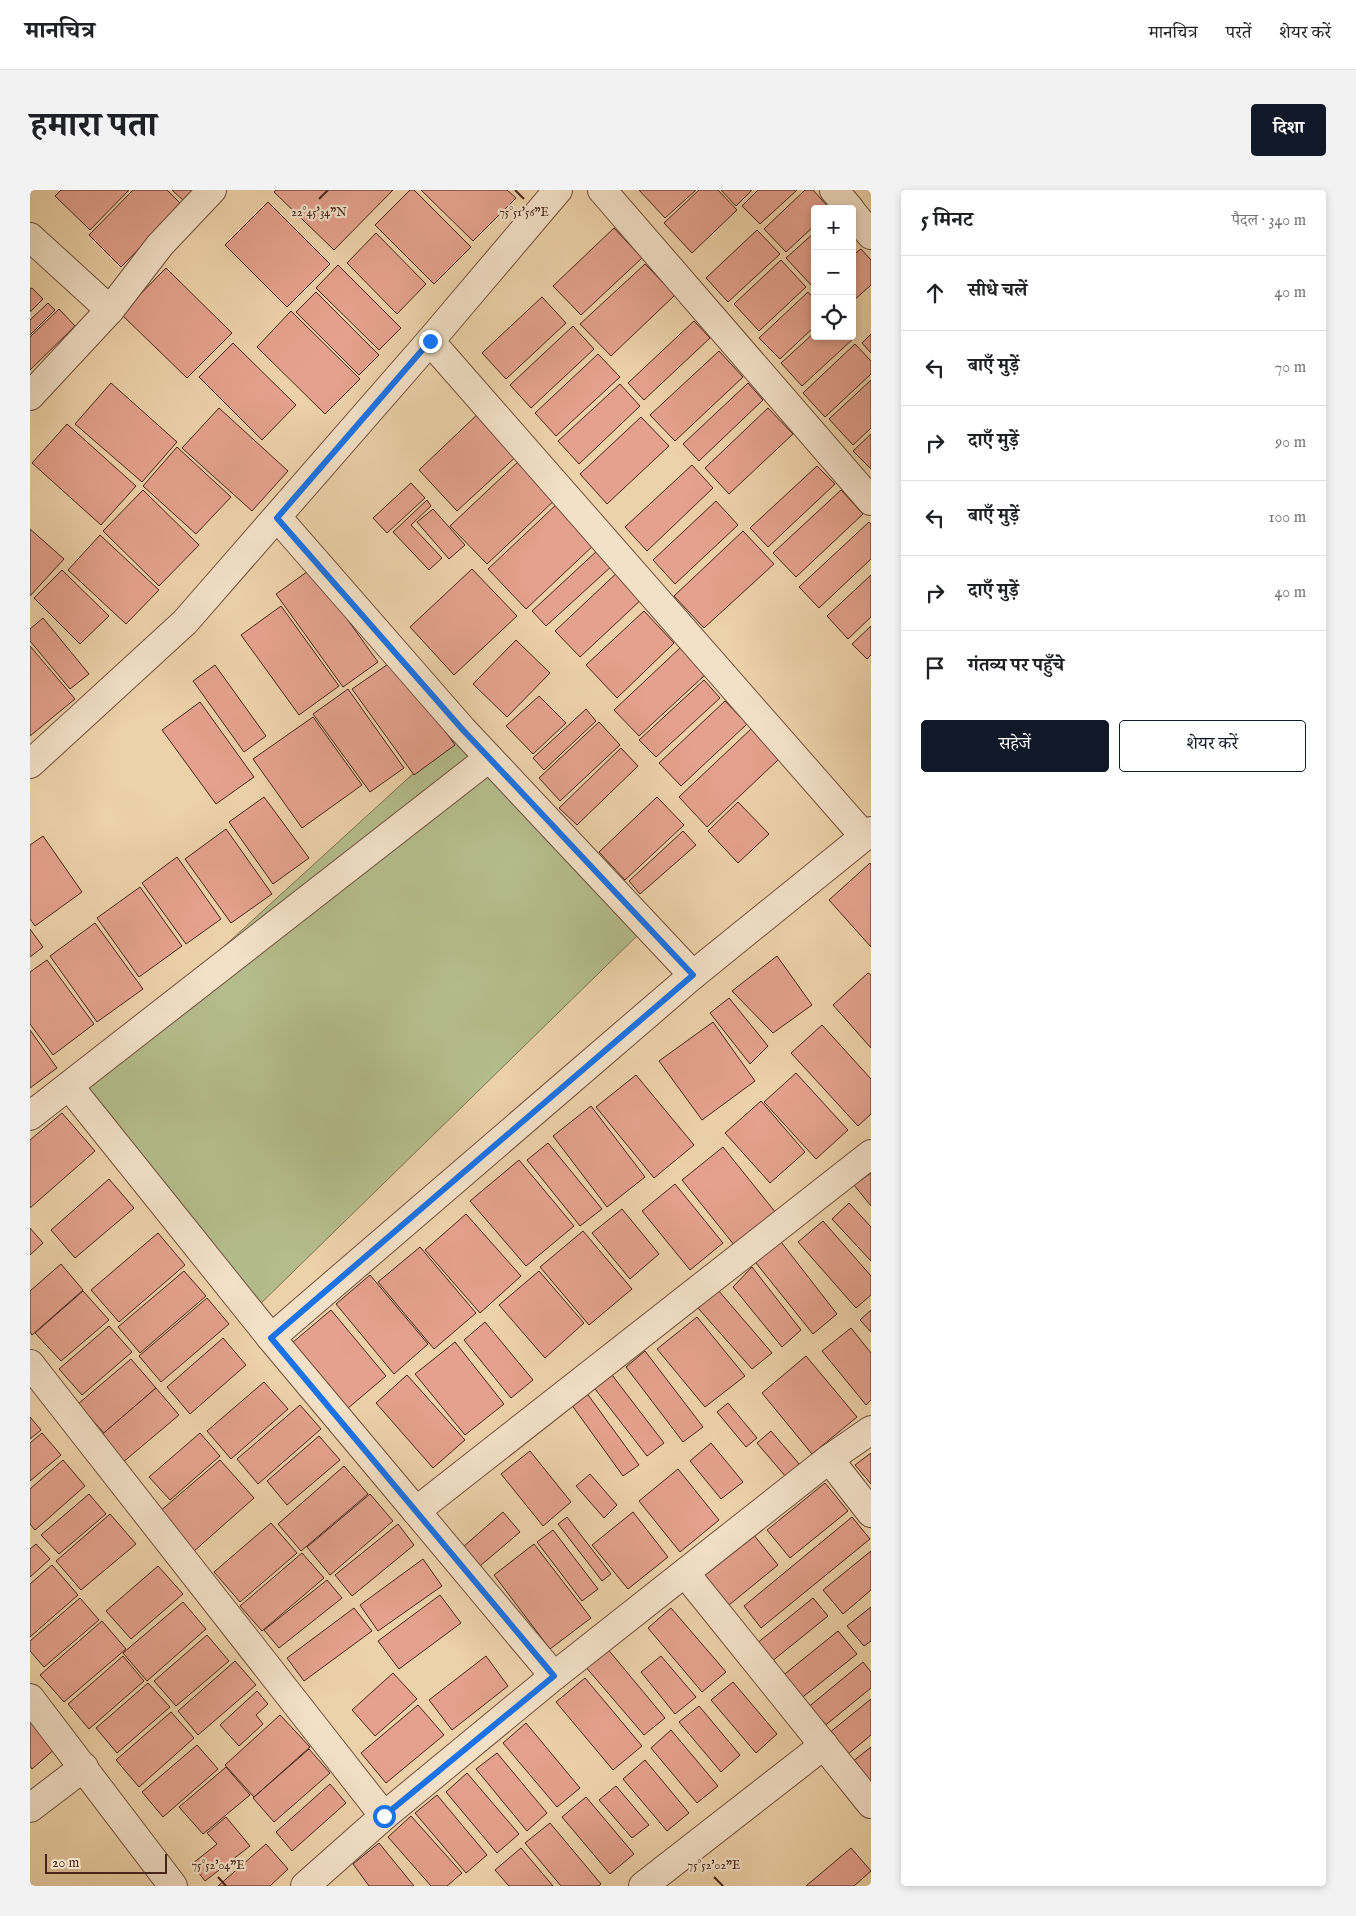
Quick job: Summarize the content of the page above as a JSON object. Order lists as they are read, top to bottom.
{
  "scale_bar": "20 m",
  "page": {
    "header": "मानचित्र",
    "nav": ["मानचित्र", "परतें", "शेयर करें"],
    "title": "हमारा पता",
    "buttons": [
      "दिशा",
      ["सहेजें", "शेयर करें"]
    ],
    "heading": ["5 मिनट", "पैदल · 340 m"],
    "map_buttons": ["+", "−"],
    "list": [
      ["सीधे चलें", "40 m"],
      ["बाएँ मुड़ें", "70 m"],
      ["दाएँ मुड़ें", "90 m"],
      ["बाएँ मुड़ें", "100 m"],
      ["दाएँ मुड़ें", "40 m"],
      "गंतव्य पर पहुँचे"
    ],
    "scale": "20 m"
  },
  "coordinates": [
    "22°45'34\"N",
    "75°51'56\"E",
    "75°52'04\"E",
    "75°52'02\"E"
  ]
}
